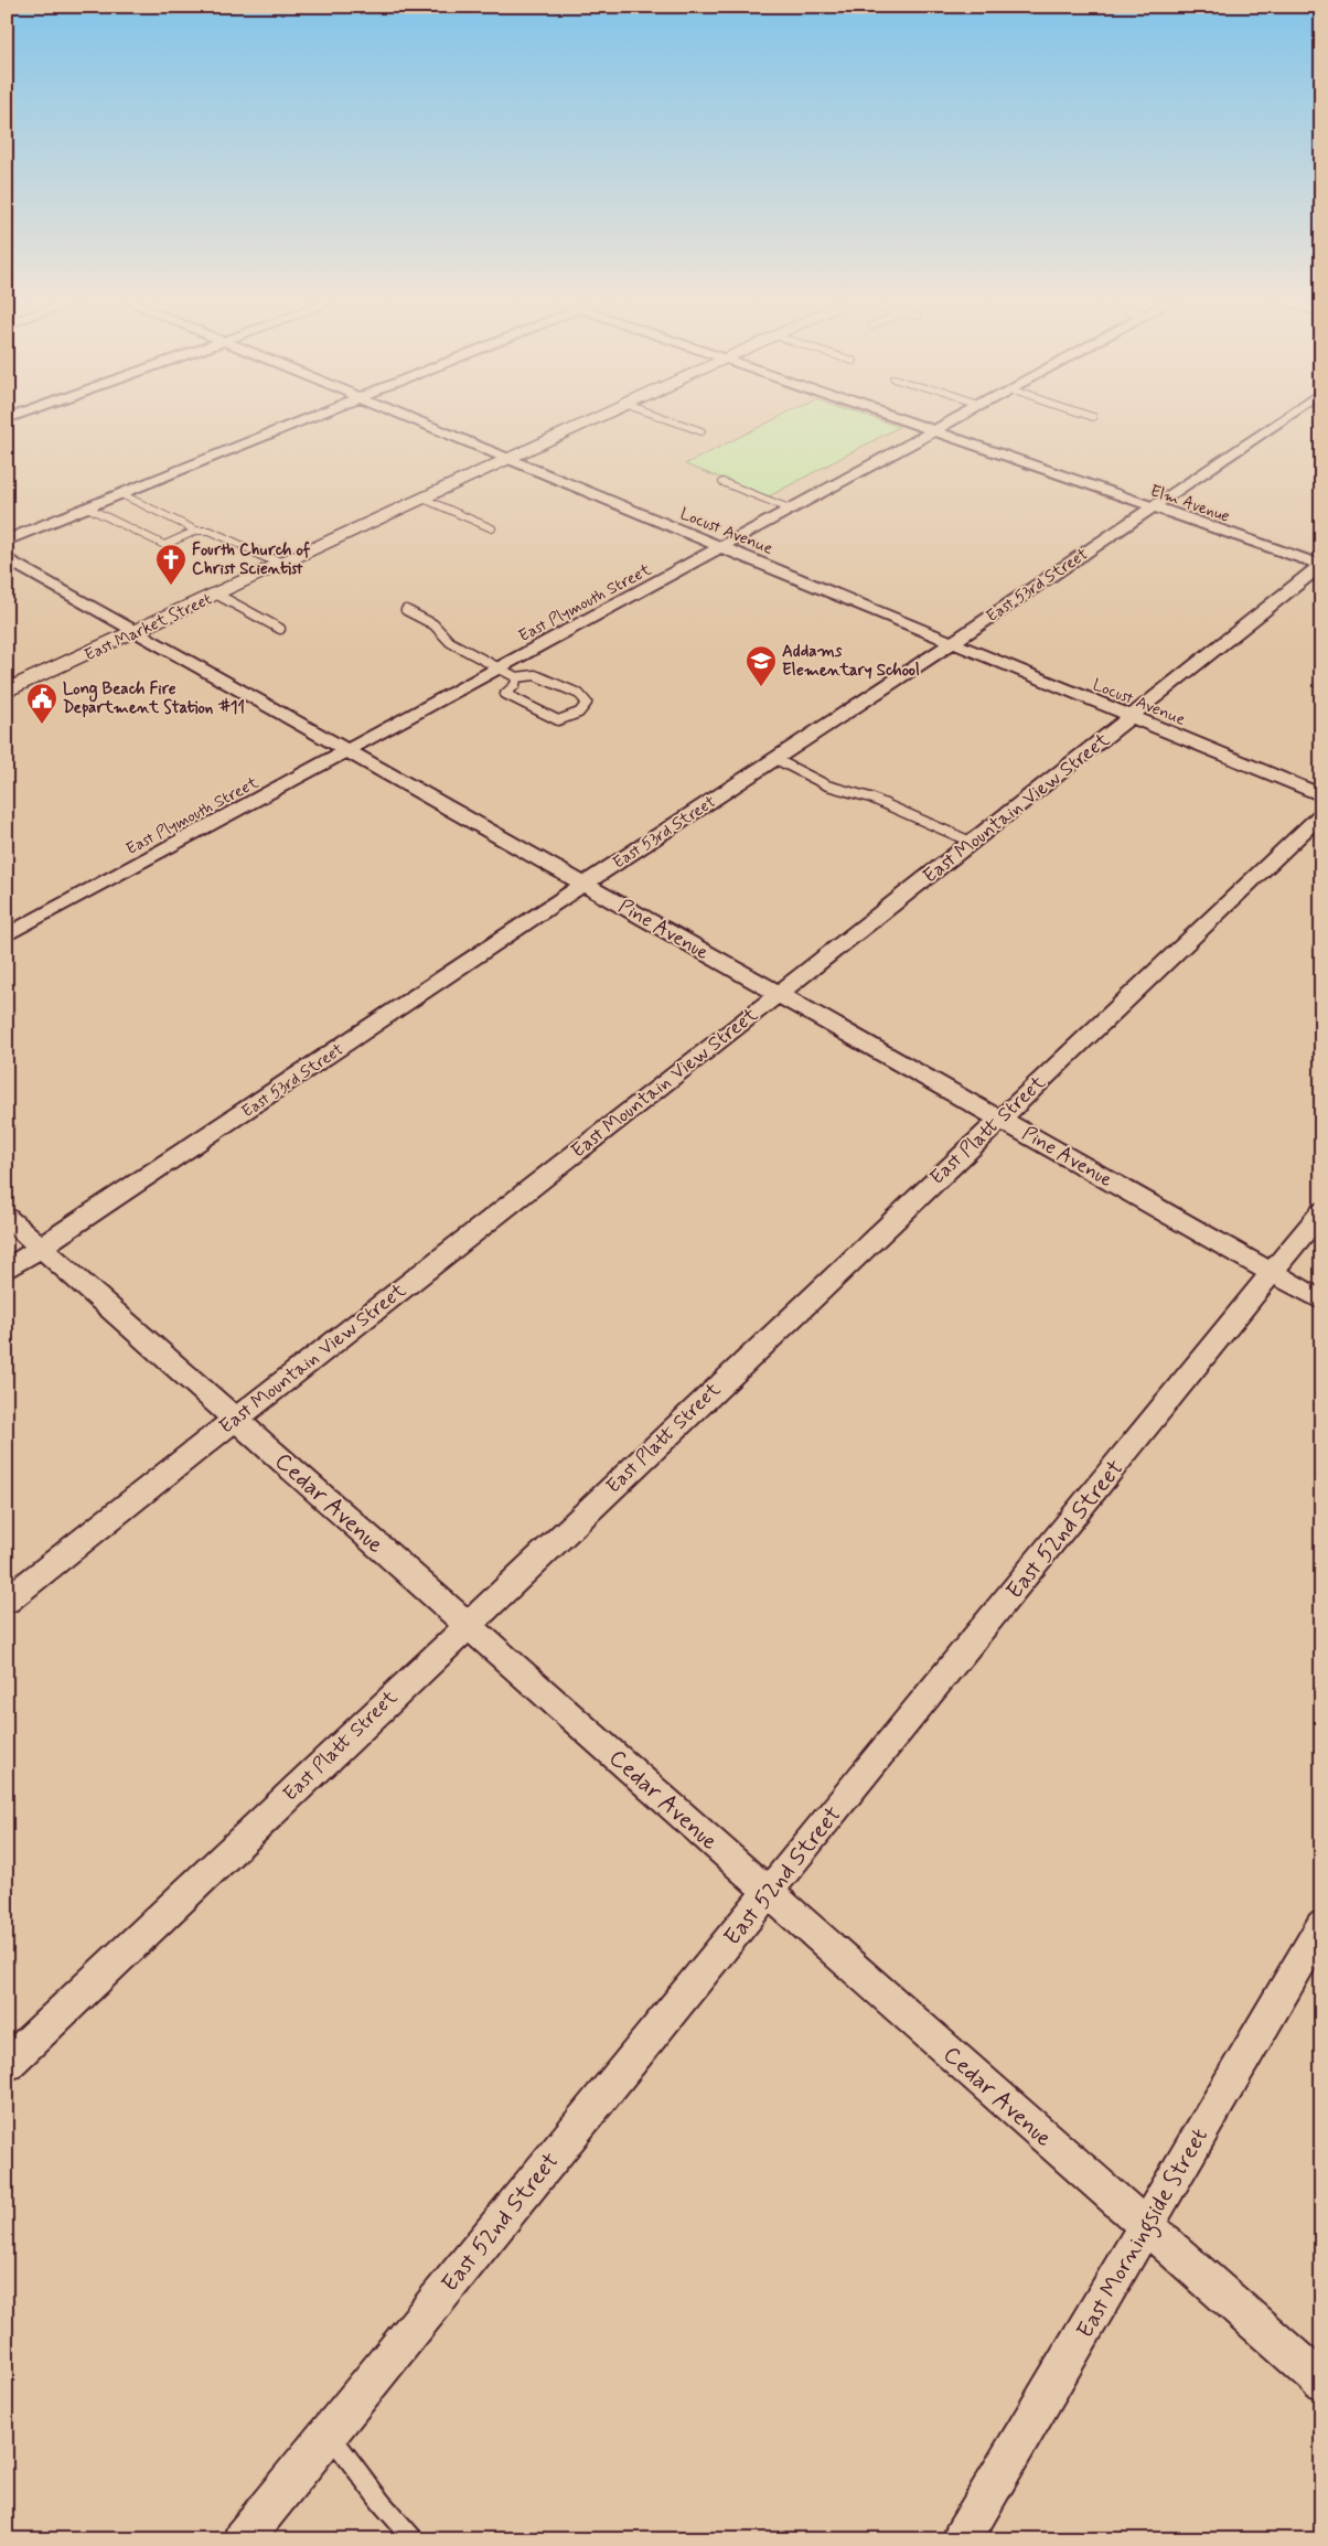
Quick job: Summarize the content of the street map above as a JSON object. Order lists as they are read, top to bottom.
{
  "streets": {
    "street": [
      "Elm Avenue",
      "Locust Avenue",
      "East 53rd Street",
      "East Plymouth Street",
      "East Market Street",
      "East Mountain View Street",
      "Pine Avenue",
      "East Platt Street",
      "Cedar Avenue",
      "East 52nd Street",
      "East Morningside Street"
    ]
  },
  "crossings": [
    ["Elm Avenue", "East 53rd Street"],
    ["Elm Avenue", "East Plymouth Street"],
    ["Elm Avenue", "East Mountain View Street"],
    ["Locust Avenue", "East 53rd Street"],
    ["Locust Avenue", "East Plymouth Street"],
    ["Locust Avenue", "East Market Street"],
    ["Locust Avenue", "East Mountain View Street"],
    ["East 53rd Street", "Pine Avenue"],
    ["East 53rd Street", "Cedar Avenue"],
    ["East Plymouth Street", "Pine Avenue"],
    ["East Market Street", "Pine Avenue"],
    ["East Mountain View Street", "Pine Avenue"],
    ["East Mountain View Street", "Cedar Avenue"],
    ["Pine Avenue", "East Platt Street"],
    ["Pine Avenue", "East 52nd Street"],
    ["East Platt Street", "Cedar Avenue"],
    ["Cedar Avenue", "East 52nd Street"],
    ["Cedar Avenue", "East Morningside Street"]
  ],
  "places": {
    "church": ["Fourth Church of Christ Scientist"],
    "school or university": ["Addams Elementary School"],
    "public building": ["Long Beach Fire Department Station #11"]
  }
}
